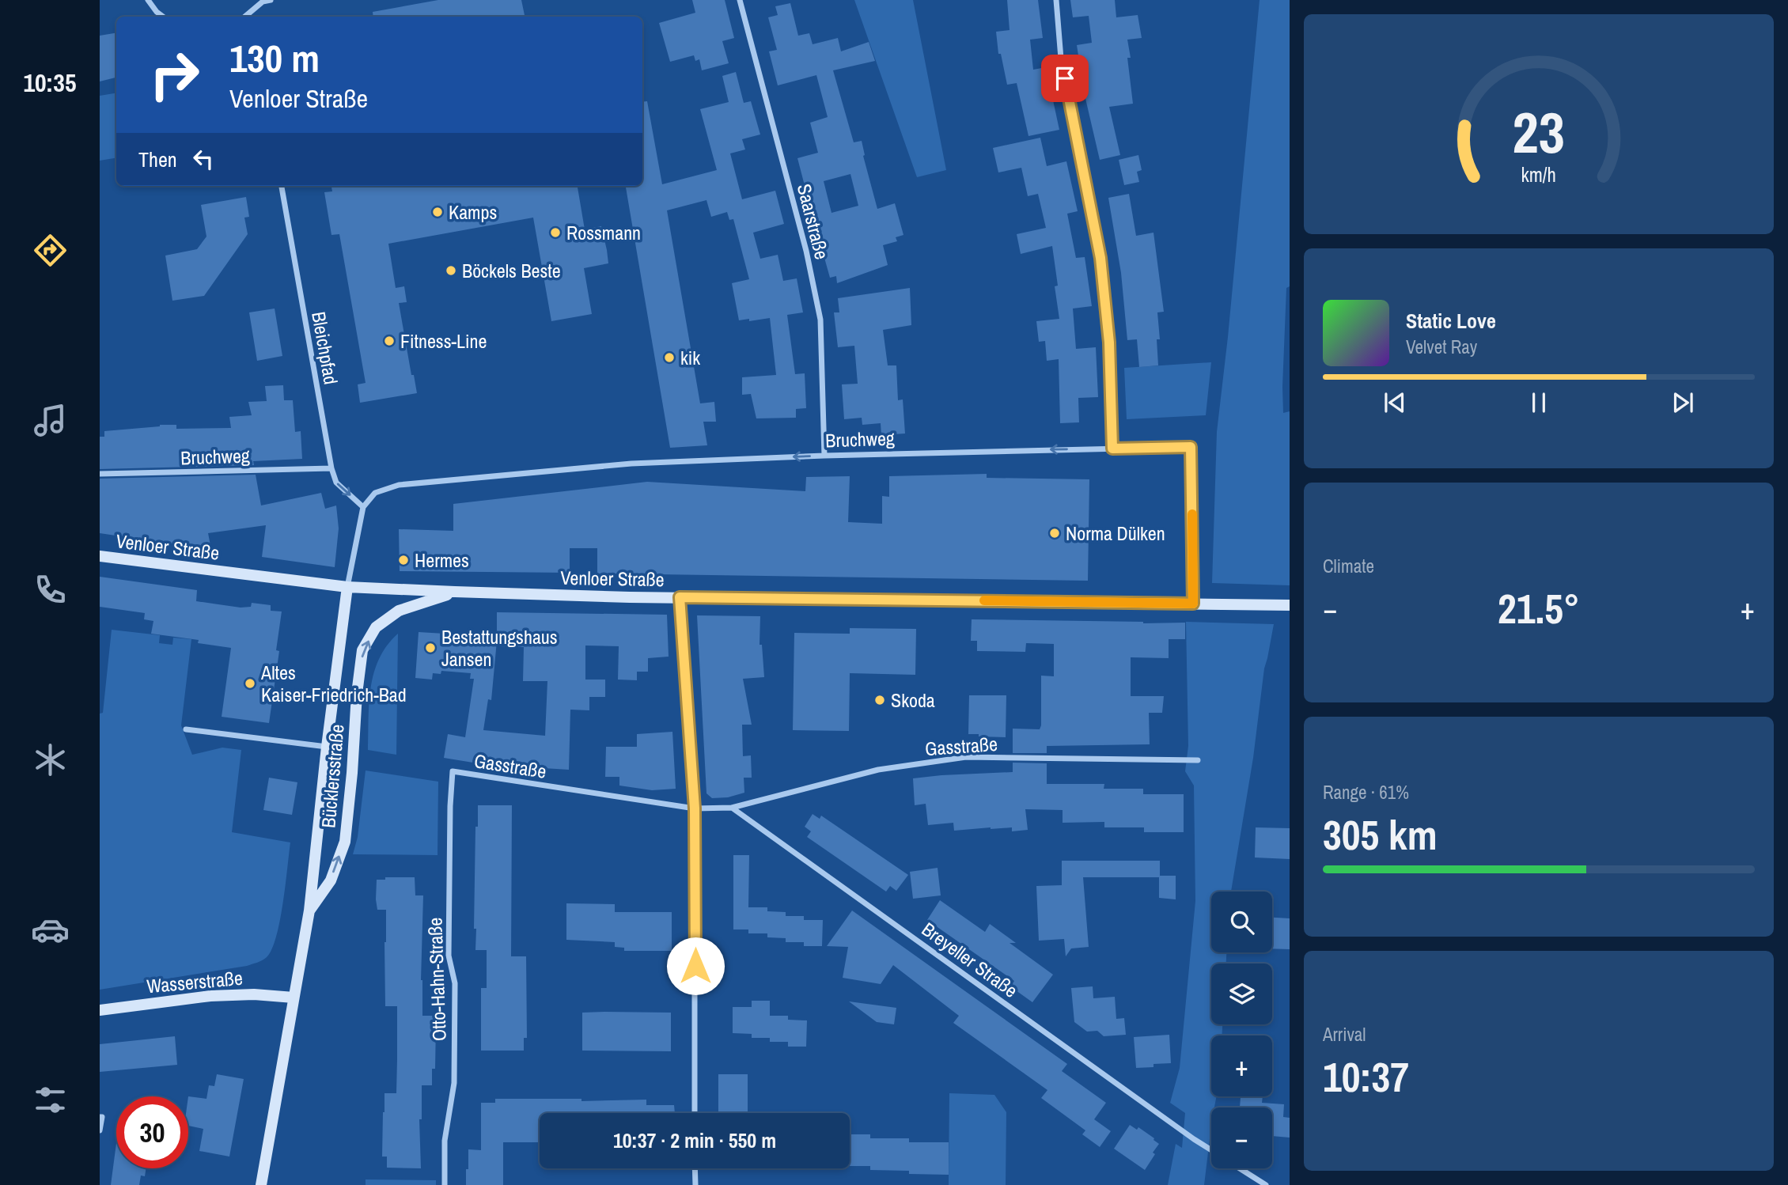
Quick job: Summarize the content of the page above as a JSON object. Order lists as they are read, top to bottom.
{
  "streets": {
    "main road": ["Venloer Straße", "Bücklersstraße", "Wasserstraße"],
    "street": [
      "Saarstraße",
      "Bleichpfad",
      "Bruchweg",
      "Gasstraße",
      "Breyeller Straße",
      "Otto-Hahn-Straße"
    ]
  },
  "crossings": [
    ["Saarstraße", "Bruchweg"],
    ["Bleichpfad", "Bruchweg"],
    ["Bruchweg", "Venloer Straße"],
    ["Venloer Straße", "Bücklersstraße"],
    ["Gasstraße", "Breyeller Straße"],
    ["Gasstraße", "Otto-Hahn-Straße"],
    ["Bücklersstraße", "Wasserstraße"]
  ],
  "one_way": ["Bruchweg"],
  "places": [
    "Kamps",
    "Rossmann",
    "Böckels Beste",
    "Fitness-Line",
    "kik",
    "Norma Dülken",
    "Hermes",
    "Bestattungshaus Jansen",
    "Altes Kaiser-Friedrich-Bad",
    "Skoda"
  ],
  "page": {
    "tabs": "10:35",
    "turn": ["130 m", "Venloer Straße"],
    "then": "Then",
    "song": ["Static Love", "Velvet Ray"],
    "tile": [
      "Climate",
      ["Range · 61%", "305 km"],
      ["Arrival", "10:37"]
    ],
    "heat": ["−", "21.5°", "+"],
    "map_buttons": ["+", "−"],
    "limit": "30",
    "trip": "10:37 · 2 min · 550 m",
    "gauge": ["23", "km/h"]
  }
}
